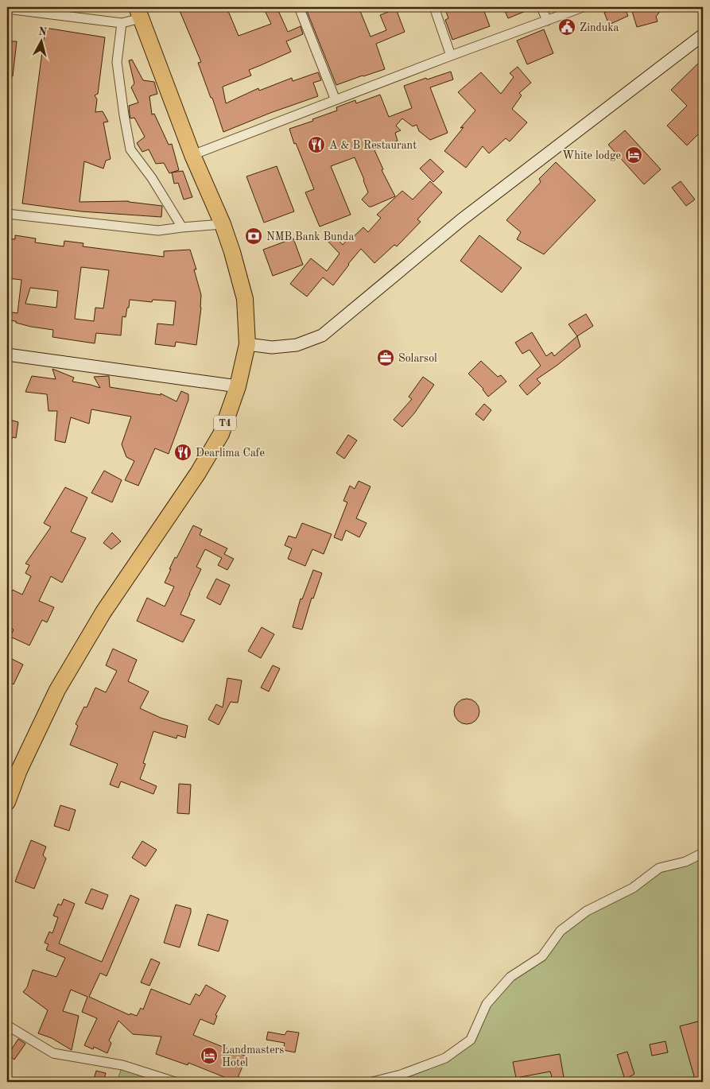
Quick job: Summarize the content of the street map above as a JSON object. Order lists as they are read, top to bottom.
{
  "streets": {
    "highway": ["T4"]
  },
  "places": {
    "public building": ["Zinduka"],
    "restaurant": ["A & B Restaurant", "Dearlima Cafe"],
    "hotel": ["White lodge", "Landmasters Hotel"],
    "bank": ["NMB Bank Bunda"],
    "office": ["Solarsol"]
  },
  "north": "top"
}
